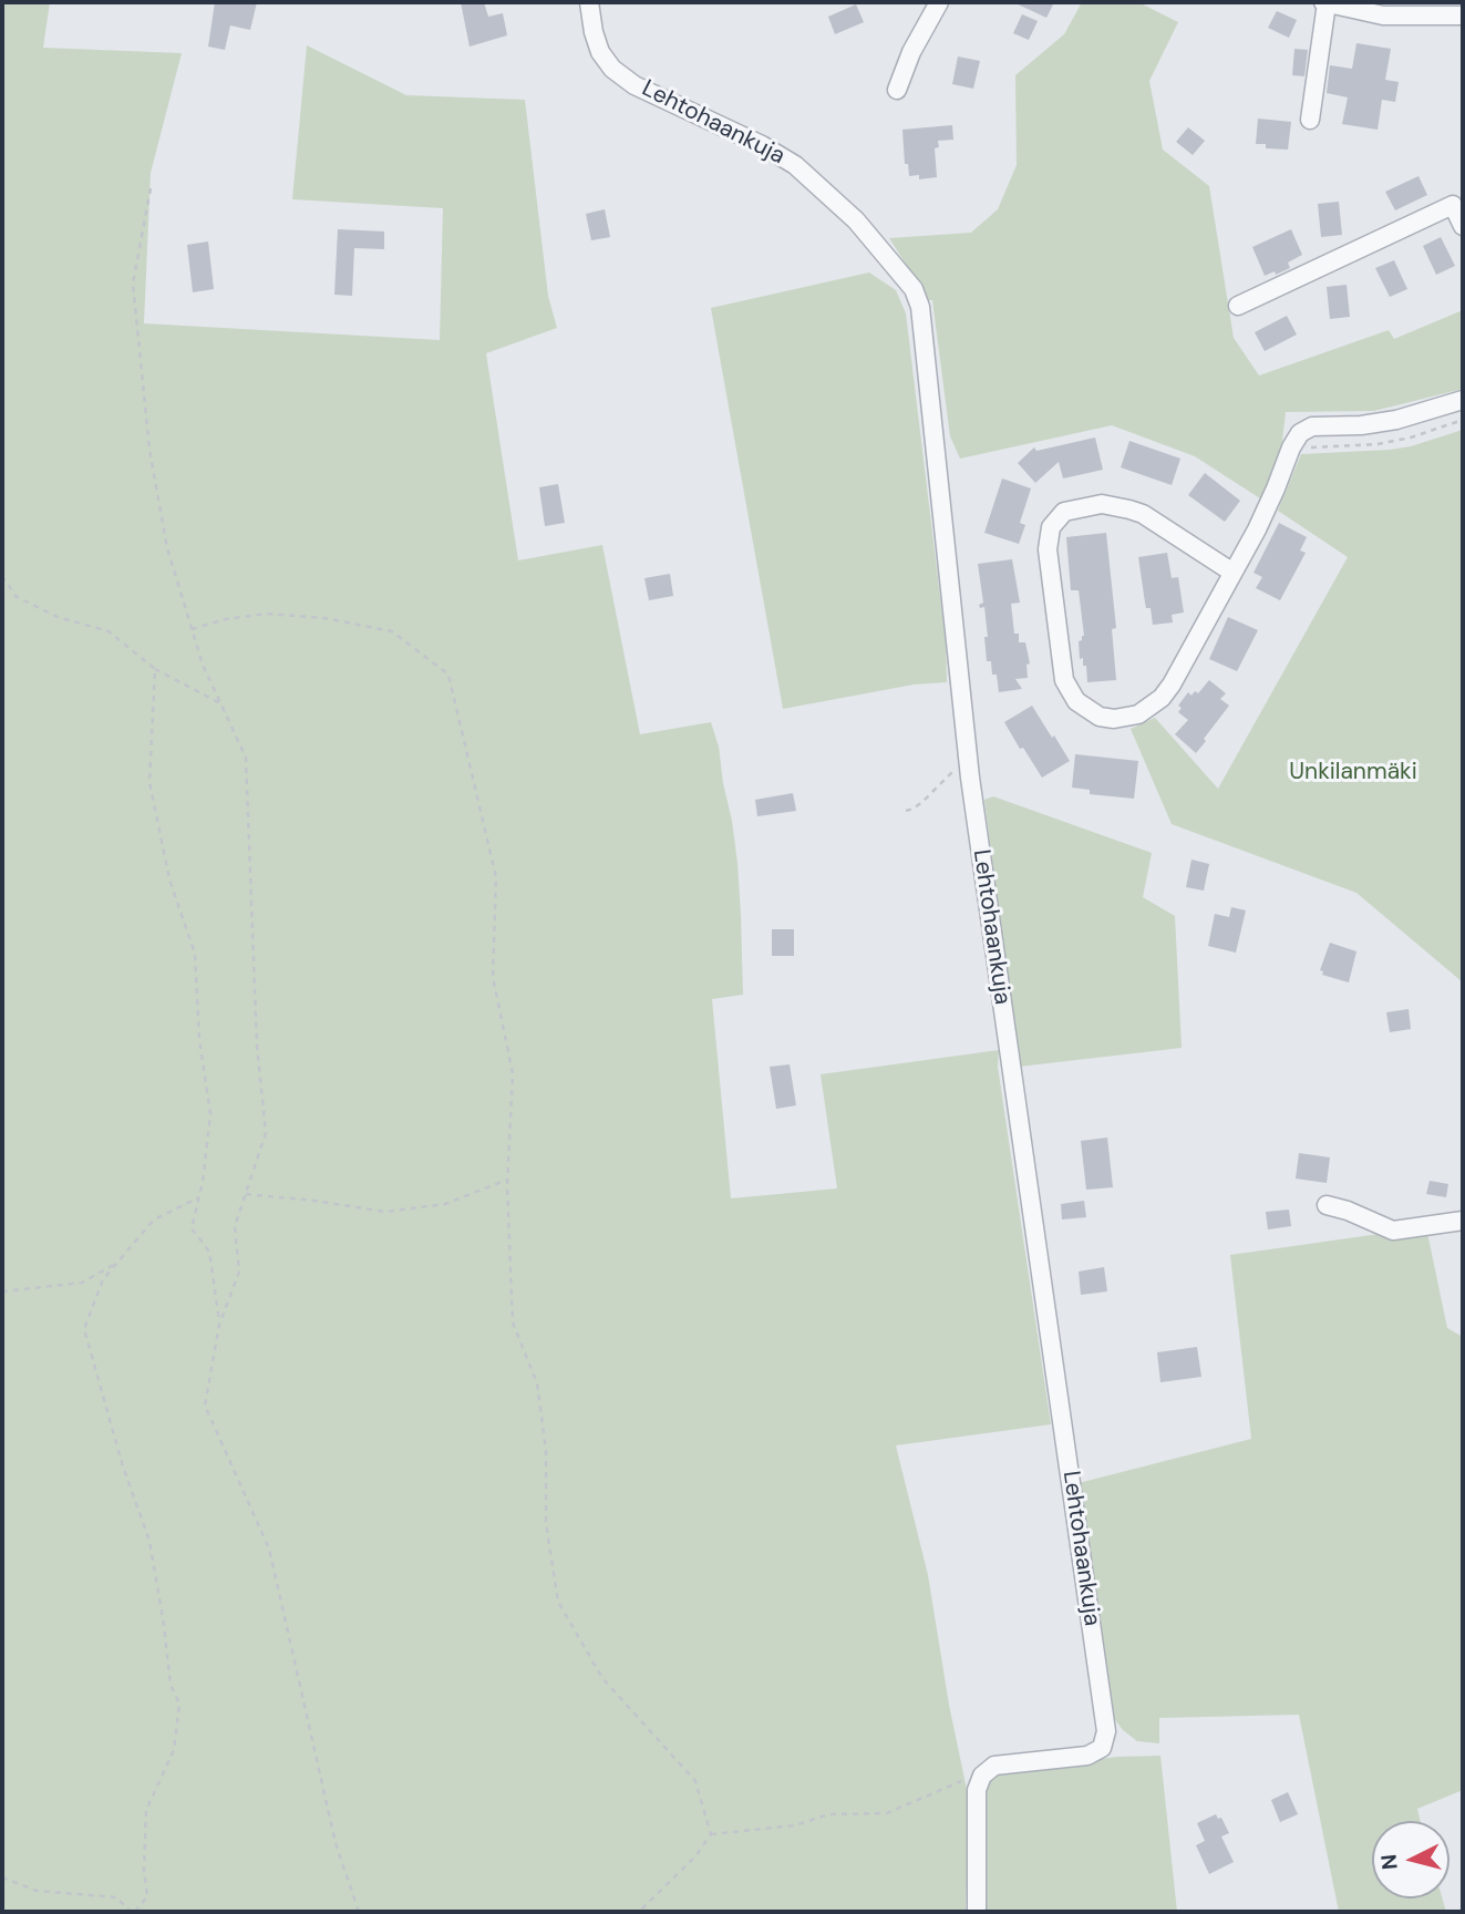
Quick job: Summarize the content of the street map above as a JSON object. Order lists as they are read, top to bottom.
{
  "streets": {
    "street": ["Lehtohaankuja"]
  },
  "parks": ["Unkilanmäki"],
  "north": "left"
}
